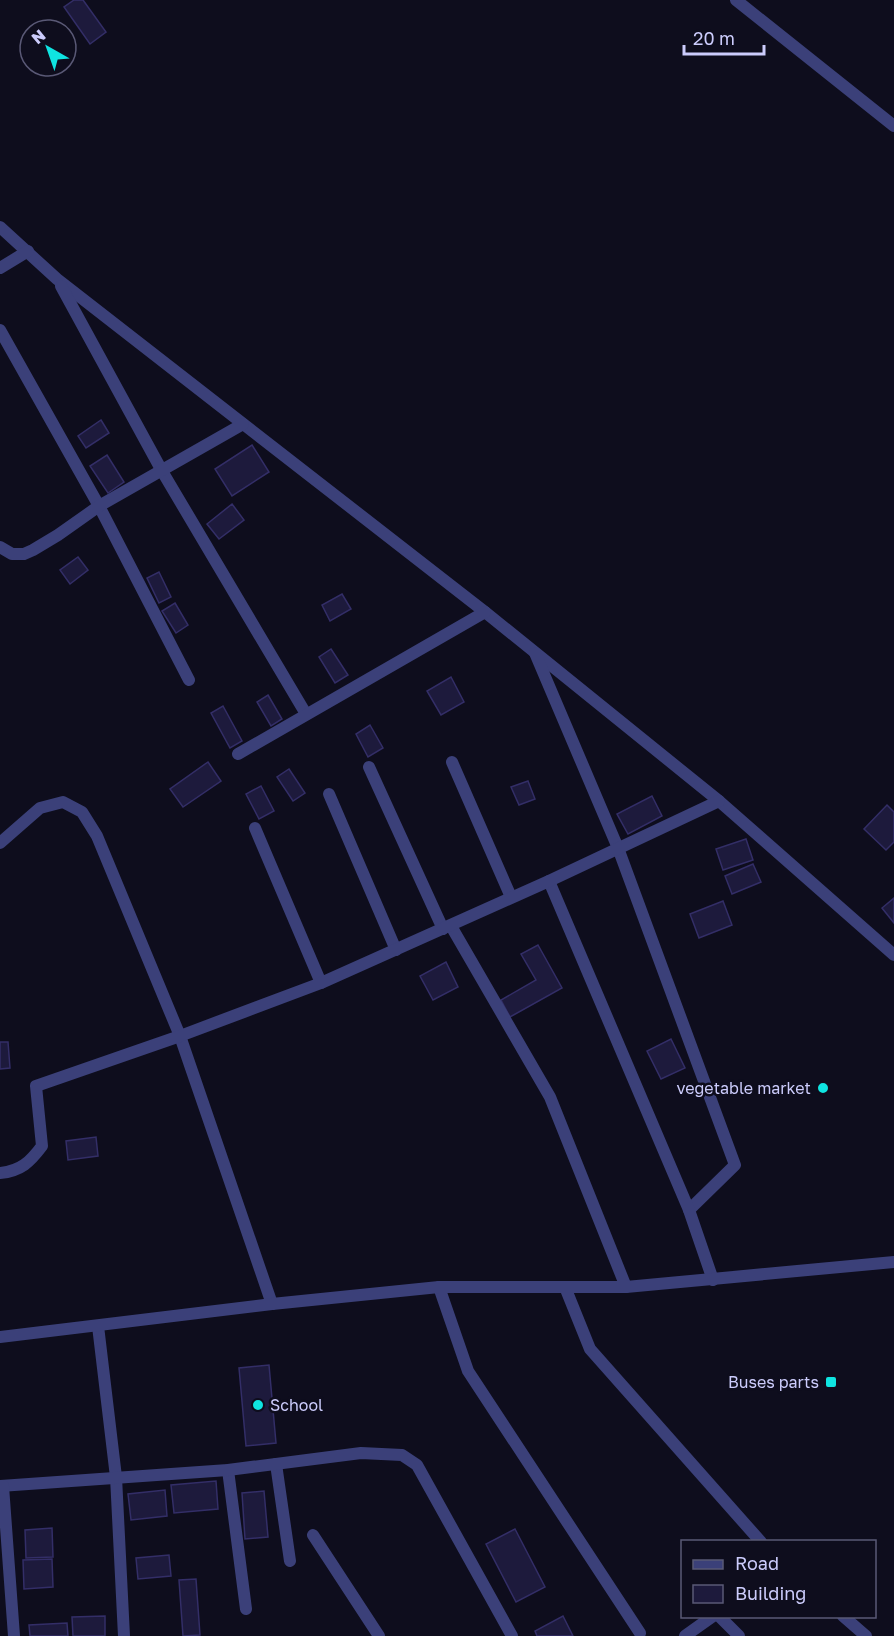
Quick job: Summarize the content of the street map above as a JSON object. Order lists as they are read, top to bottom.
{
  "places": {
    "other": ["vegetable market", "School"],
    "transit": ["Buses parts"]
  },
  "legend": ["Road", "Building"],
  "scale_bar": "20 m",
  "north": "top left"
}
